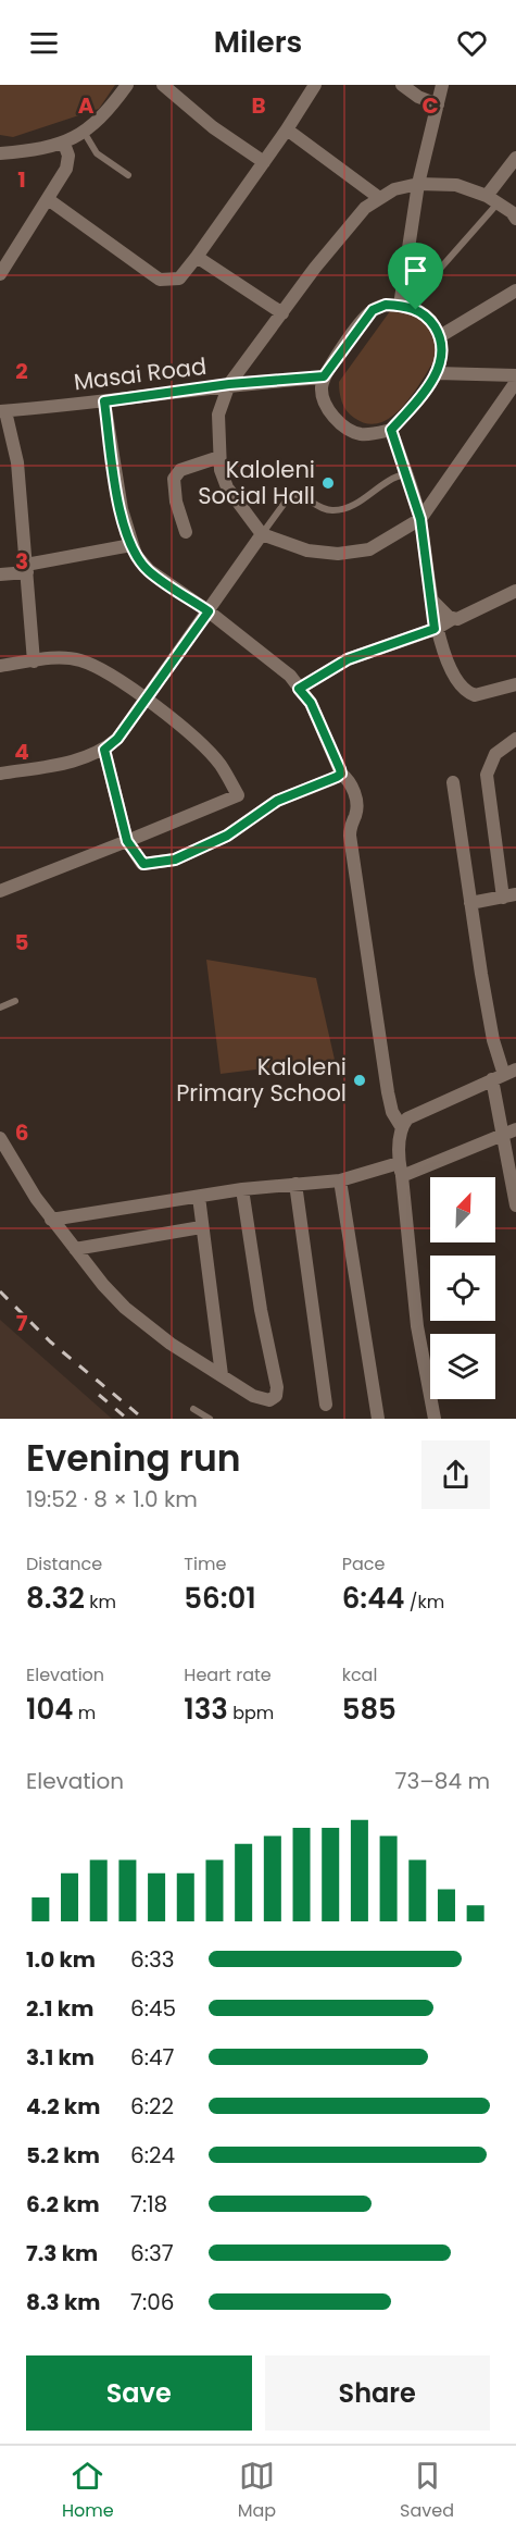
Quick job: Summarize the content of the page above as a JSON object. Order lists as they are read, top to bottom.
{
  "streets": {
    "street": ["Masai Road"]
  },
  "places": ["Kaloleni Social Hall", "Kaloleni Primary School"],
  "north": "top right",
  "page": {
    "header": "Milers",
    "heading": ["Evening run", "19:52 · 8 × 1.0 km"],
    "stats": [
      ["Distance", "8.32 km"],
      ["Time", "56:01"],
      ["Pace", "6:44 /km"],
      ["Elevation", "104 m"],
      ["Heart rate", "133 bpm"],
      ["kcal", "585"]
    ],
    "chart": ["Elevation", "73–84 m"],
    "list": [
      {
        "name": "1.0 km",
        "note": "6:33"
      },
      {
        "name": "2.1 km",
        "note": "6:45"
      },
      {
        "name": "3.1 km",
        "note": "6:47"
      },
      {
        "name": "4.2 km",
        "note": "6:22"
      },
      {
        "name": "5.2 km",
        "note": "6:24"
      },
      {
        "name": "6.2 km",
        "note": "7:18"
      },
      {
        "name": "7.3 km",
        "note": "6:37"
      },
      {
        "name": "8.3 km",
        "note": "7:06"
      }
    ],
    "buttons": ["Save", "Share"],
    "tabs": ["Home", "Map", "Saved"]
  },
  "grid": {
    "columns": ["A", "B", "C"],
    "rows": [
      "1",
      "2",
      "3",
      "4",
      "5",
      "6",
      "7"
    ]
  }
}
